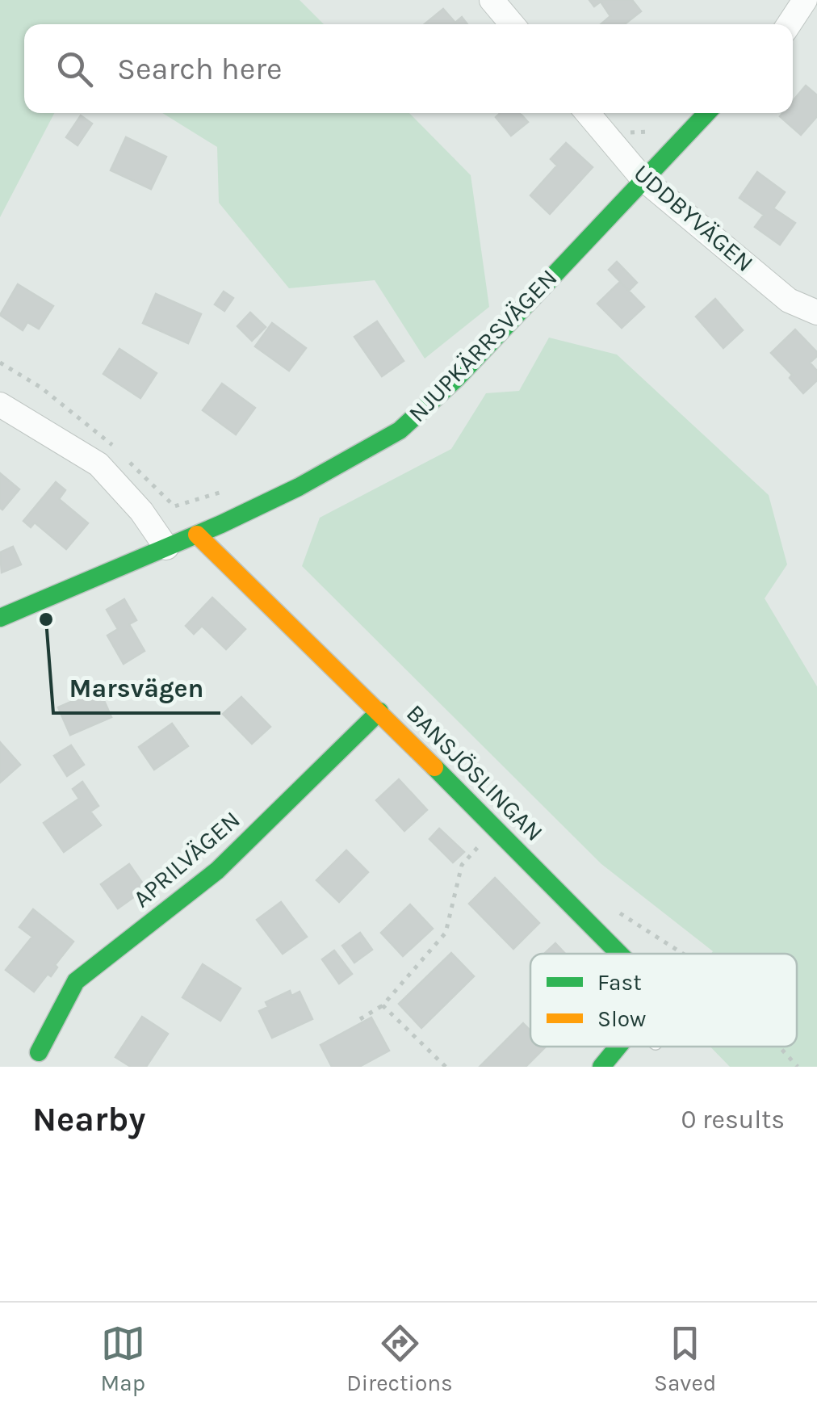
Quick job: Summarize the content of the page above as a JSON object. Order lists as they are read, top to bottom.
{
  "streets": {
    "street": [
      "UDDBYVÄGEN",
      "NJUPKÄRRSVÄGEN",
      "BANSJÖSLINGAN",
      "APRILVÄGEN"
    ]
  },
  "crossings": [
    ["UDDBYVÄGEN", "NJUPKÄRRSVÄGEN"],
    ["NJUPKÄRRSVÄGEN", "BANSJÖSLINGAN"],
    ["BANSJÖSLINGAN", "APRILVÄGEN"]
  ],
  "places": ["Marsvägen"],
  "legend": ["Fast", "Slow"],
  "page": {
    "search": "Search here",
    "heading": ["Nearby", "0 results"],
    "nav": ["Map", "Directions", "Saved"]
  }
}
